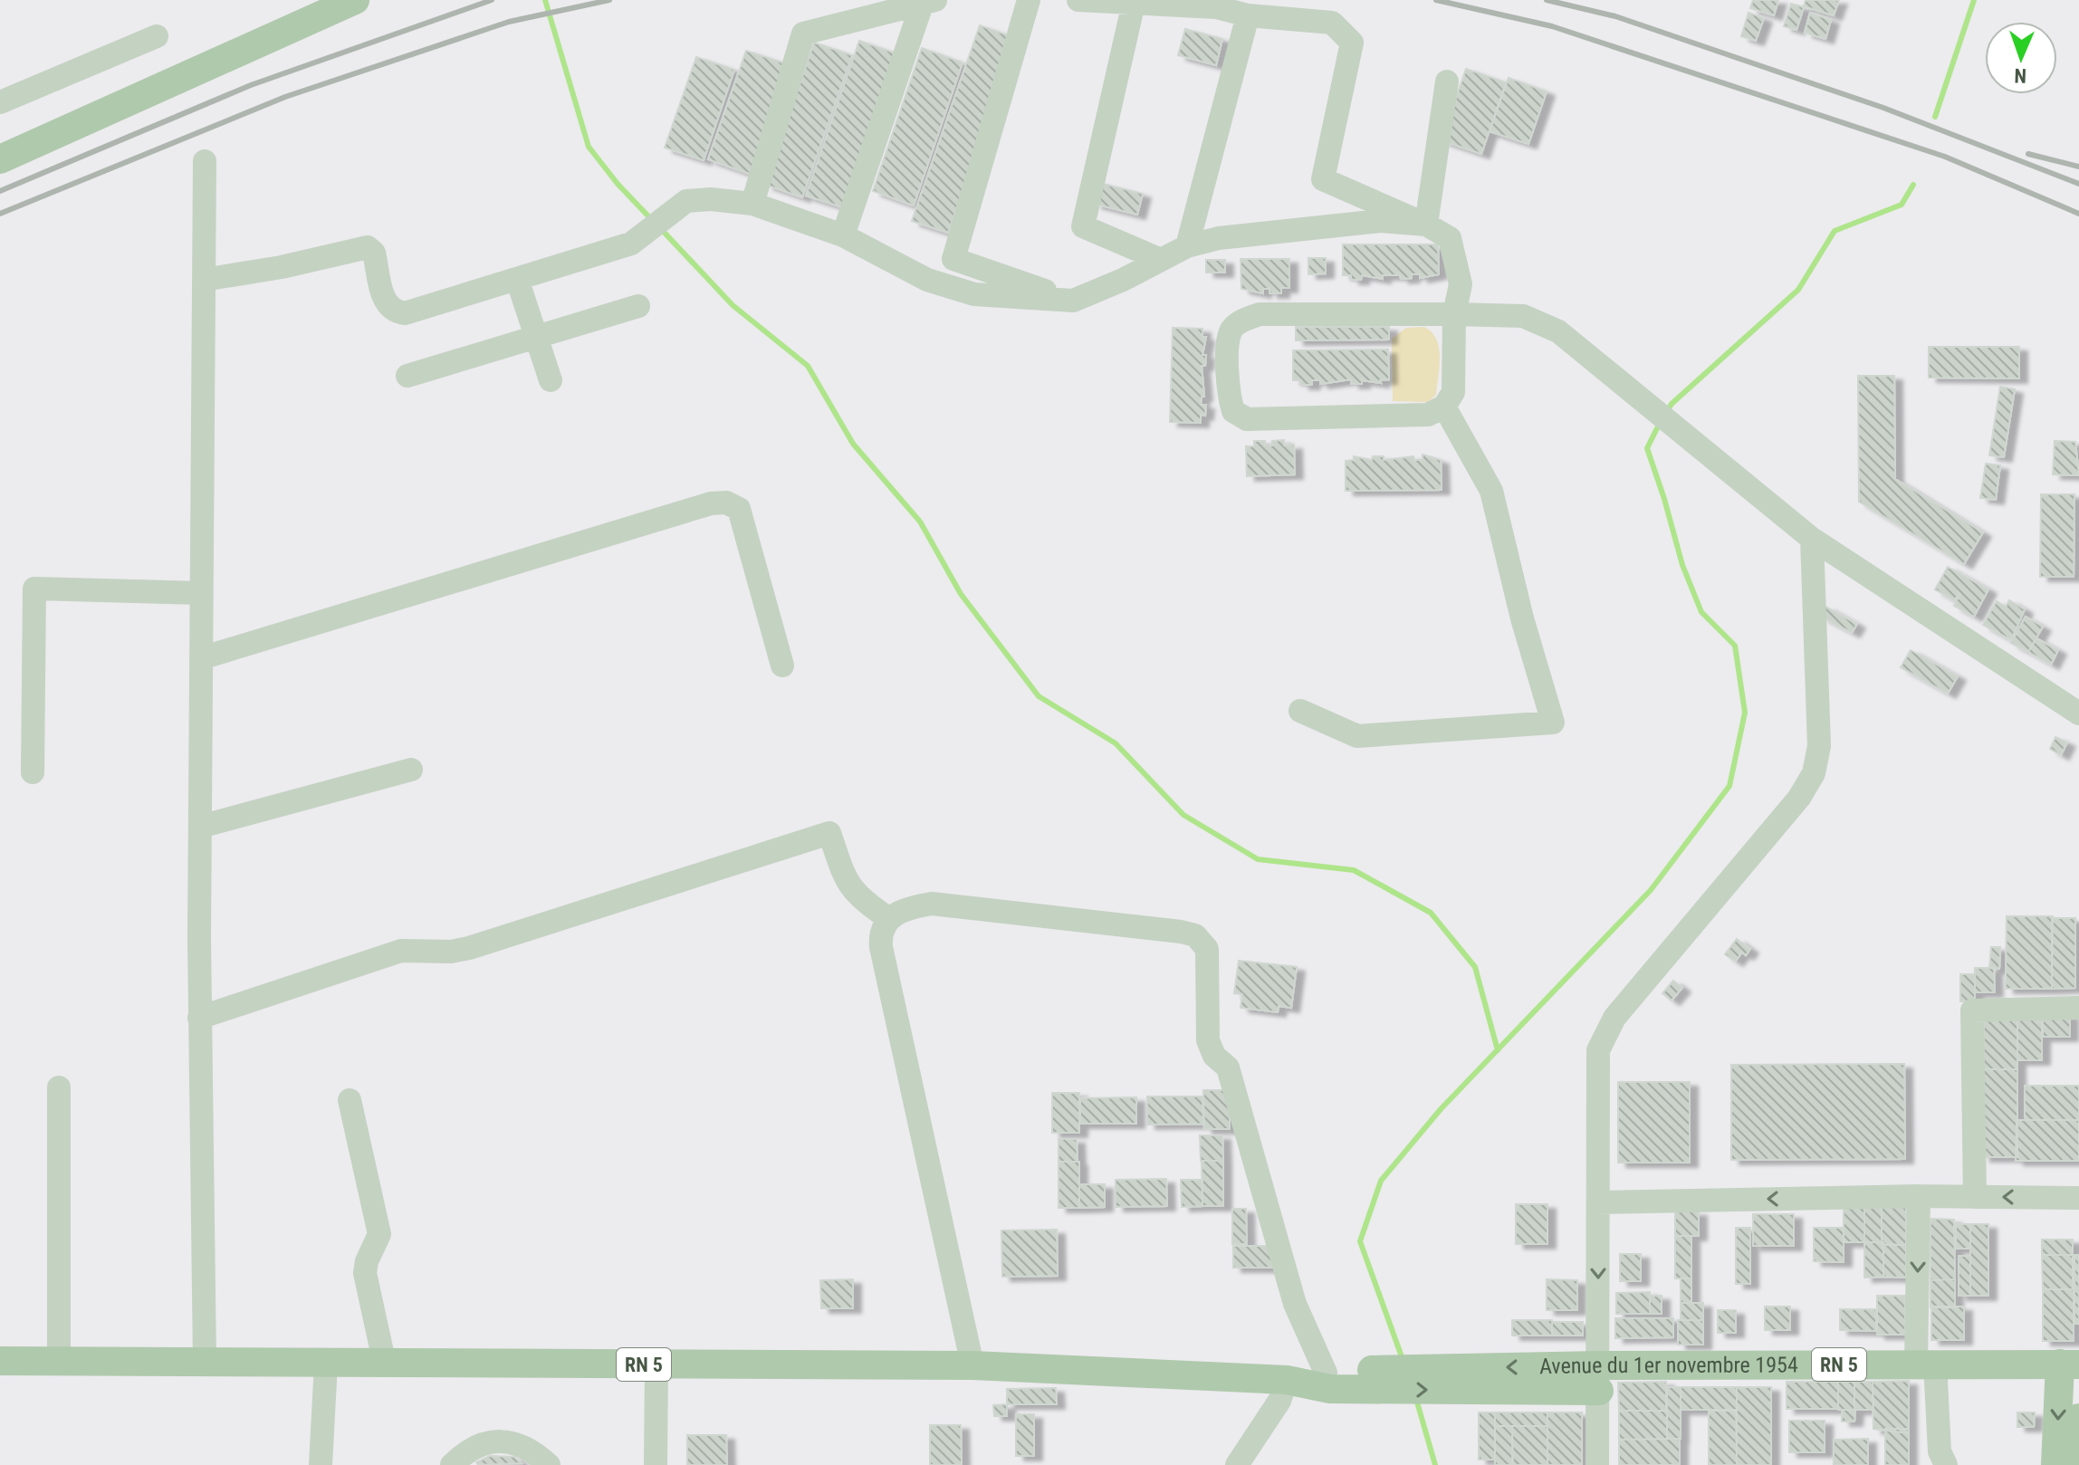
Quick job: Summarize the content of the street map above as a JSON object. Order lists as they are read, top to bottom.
{
  "streets": {
    "main road": ["RN 5", "Avenue du 1er novembre 1954"]
  },
  "crossings": [
    ["RN 5", "Avenue du 1er novembre 1954"]
  ],
  "north": "bottom"
}
